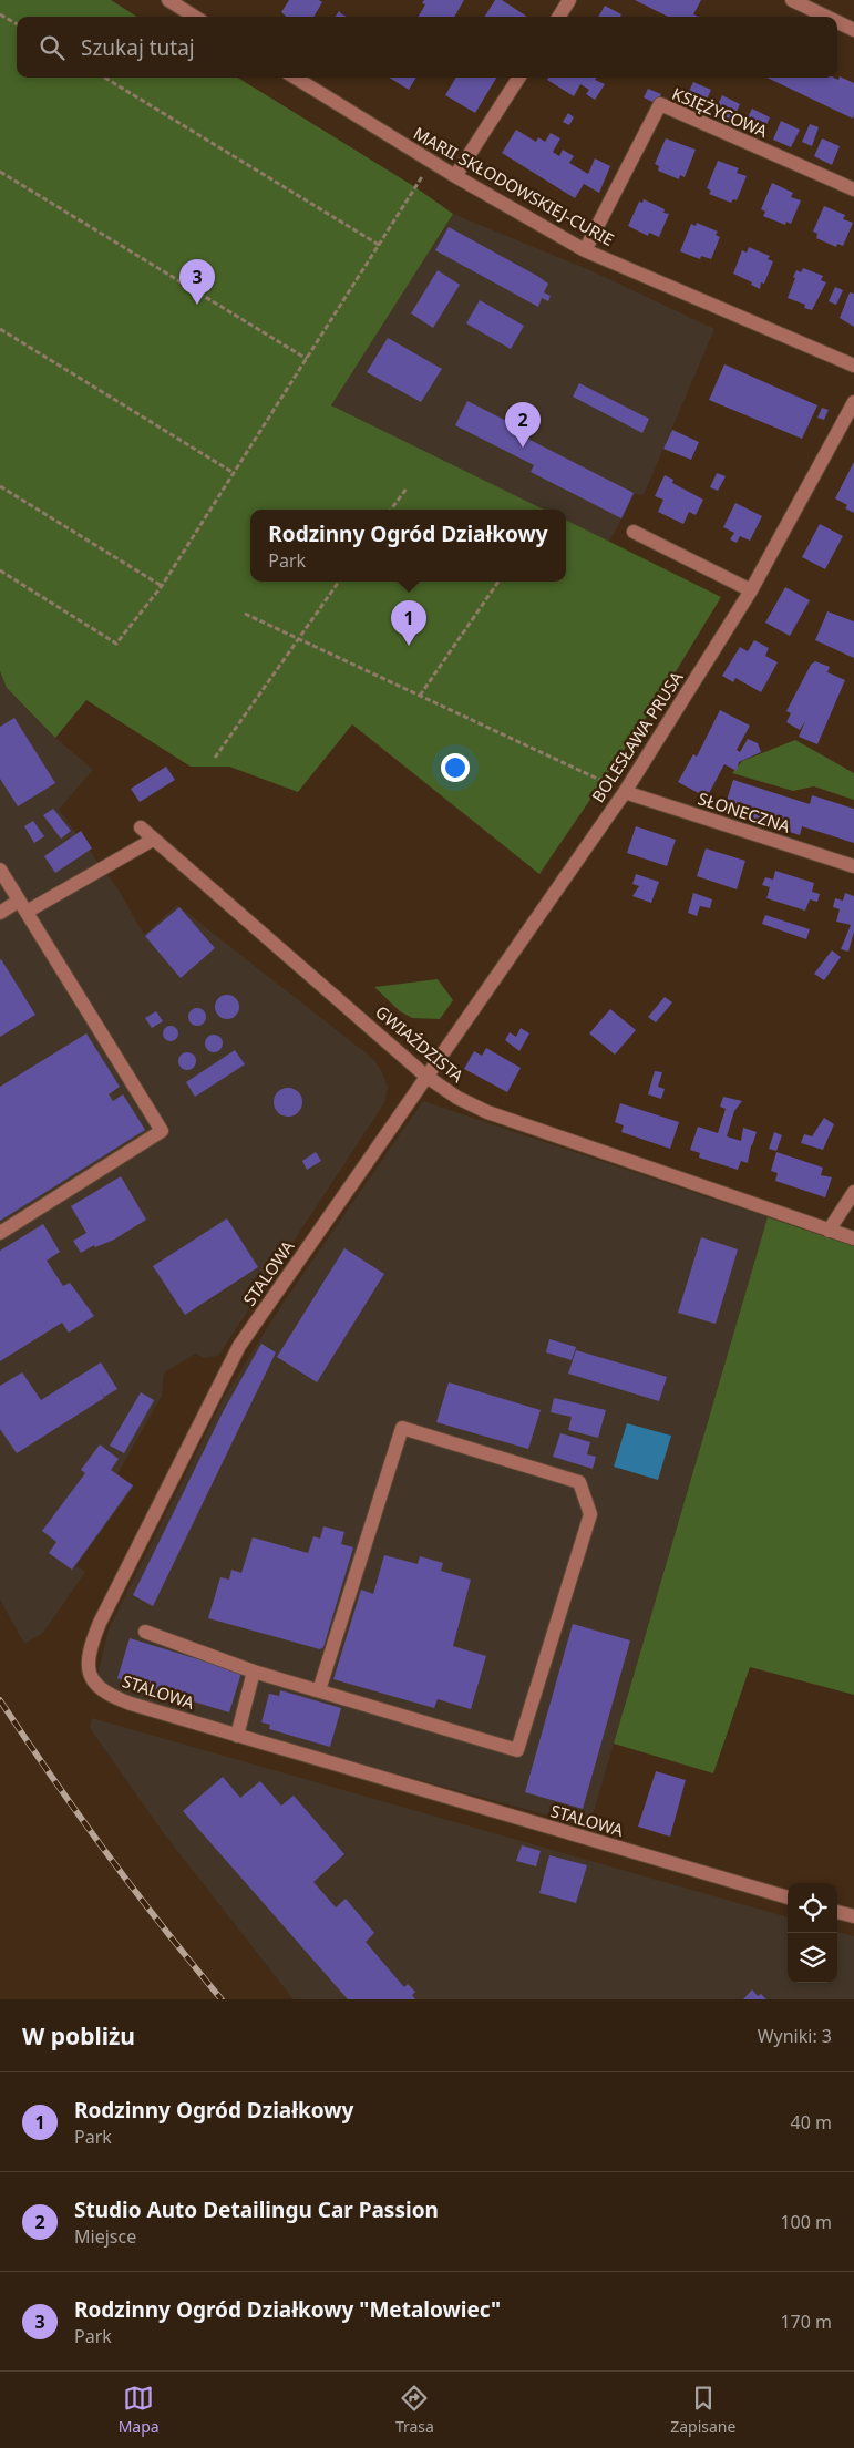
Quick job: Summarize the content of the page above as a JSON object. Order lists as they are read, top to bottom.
{
  "streets": {
    "street": [
      "KSIĘŻYCOWA",
      "MARII SKŁODOWSKIEJ-CURIE",
      "BOLESŁAWA PRUSA",
      "SŁONECZNA",
      "GWIAŹDZISTA",
      "STALOWA"
    ]
  },
  "crossings": [
    ["KSIĘŻYCOWA", "MARII SKŁODOWSKIEJ-CURIE"],
    ["BOLESŁAWA PRUSA", "SŁONECZNA"],
    ["BOLESŁAWA PRUSA", "GWIAŹDZISTA"],
    ["BOLESŁAWA PRUSA", "STALOWA"],
    ["GWIAŹDZISTA", "STALOWA"]
  ],
  "page": {
    "search": "Szukaj tutaj",
    "pins": ["3", "2", "1"],
    "popup": ["Rodzinny Ogród Działkowy", "Park"],
    "heading": ["W pobliżu", "Wyniki: 3"],
    "list": [
      {
        "mark": "1",
        "name": "Rodzinny Ogród Działkowy",
        "note": "Park",
        "value": "40 m"
      },
      {
        "mark": "2",
        "name": "Studio Auto Detailingu Car Passion",
        "note": "Miejsce",
        "value": "100 m"
      },
      {
        "mark": "3",
        "name": "Rodzinny Ogród Działkowy \"Metalowiec\"",
        "note": "Park",
        "value": "170 m"
      }
    ],
    "nav": ["Mapa", "Trasa", "Zapisane"]
  }
}
